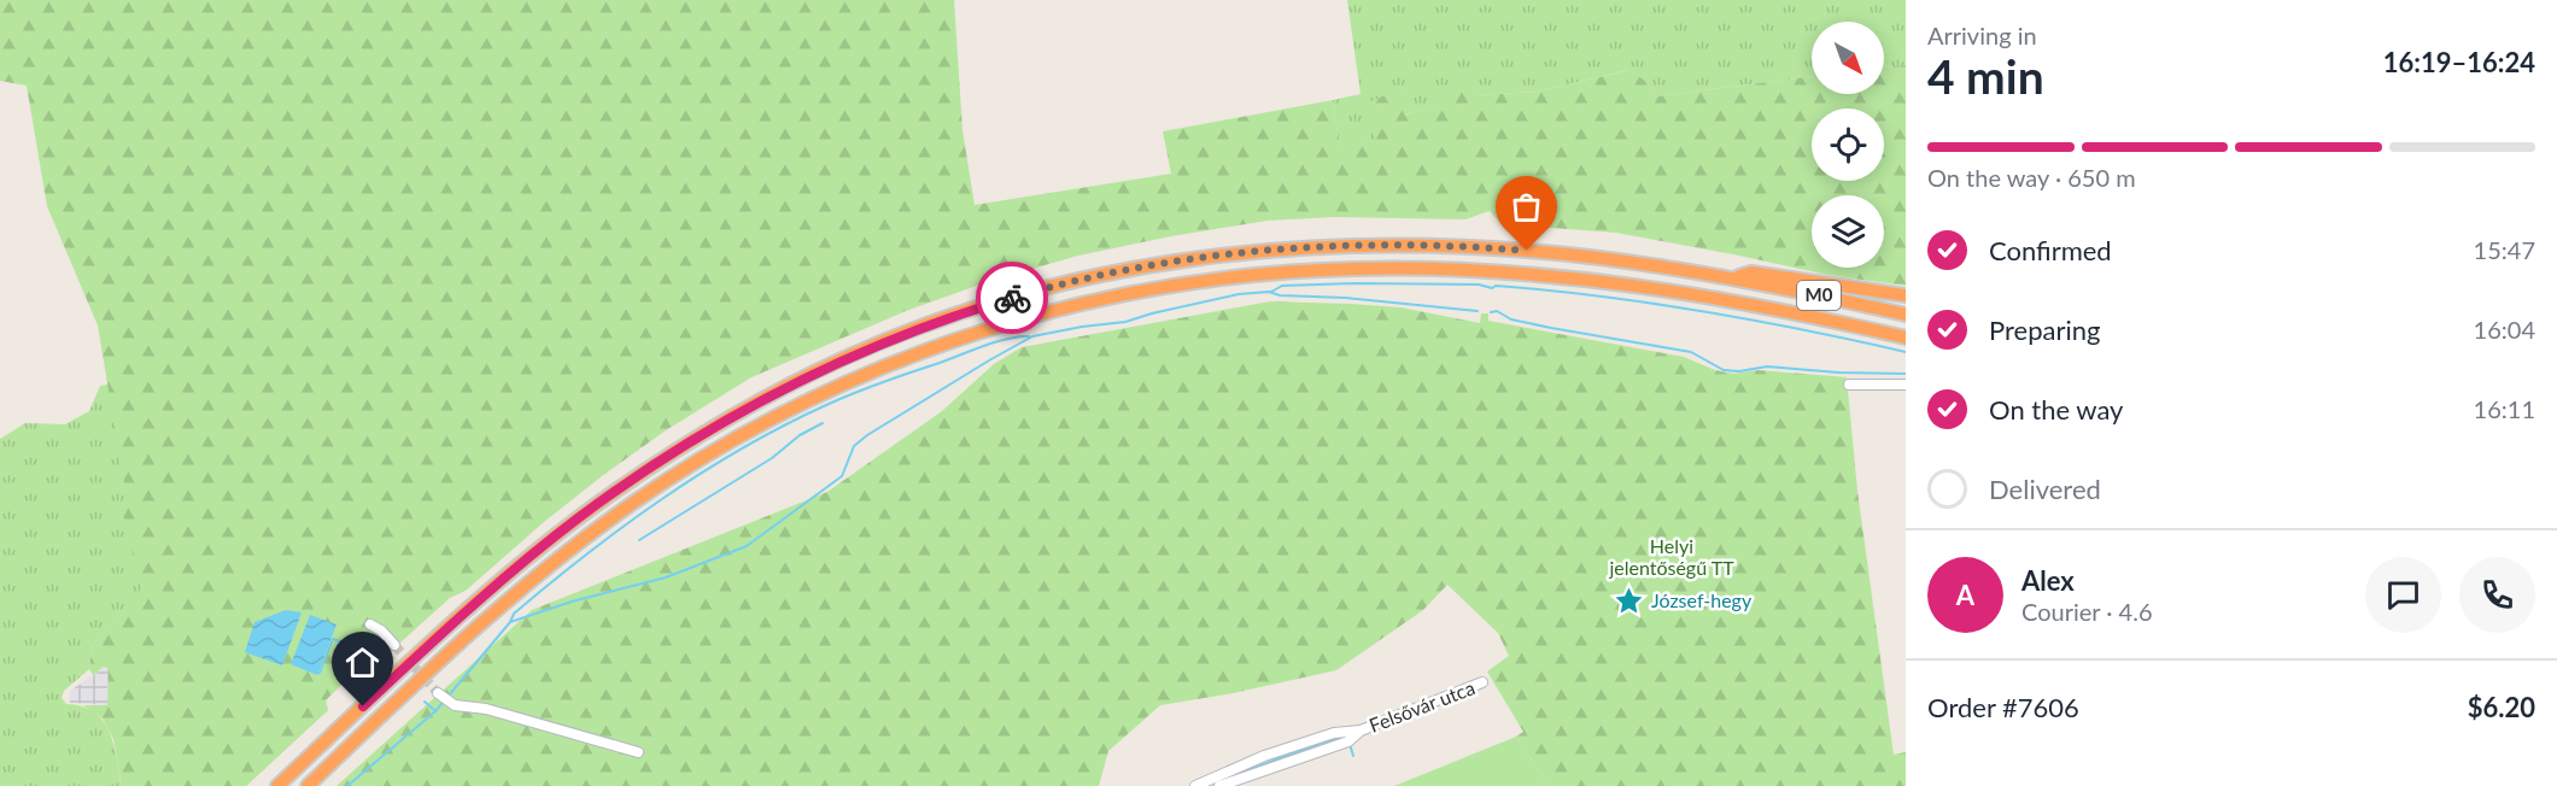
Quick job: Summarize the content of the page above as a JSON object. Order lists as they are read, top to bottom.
{
  "streets": {
    "highway": ["M0"],
    "street": ["Felsővár utca"]
  },
  "parks": ["Helyi jelentőségű TT"],
  "places": {
    "place": ["József-hegy"]
  },
  "north": "bottom right",
  "page": {
    "heading": ["4 min", "Arriving in", "16:19–16:24"],
    "panel": [
      "Alex",
      "Courier · 4.6",
      "Order #7606",
      "$6.20"
    ],
    "bar": "On the way · 650 m",
    "list": [
      ["Confirmed", "15:47"],
      ["Preparing", "16:04"],
      ["On the way", "16:11"],
      "Delivered"
    ],
    "round": "A"
  }
}
